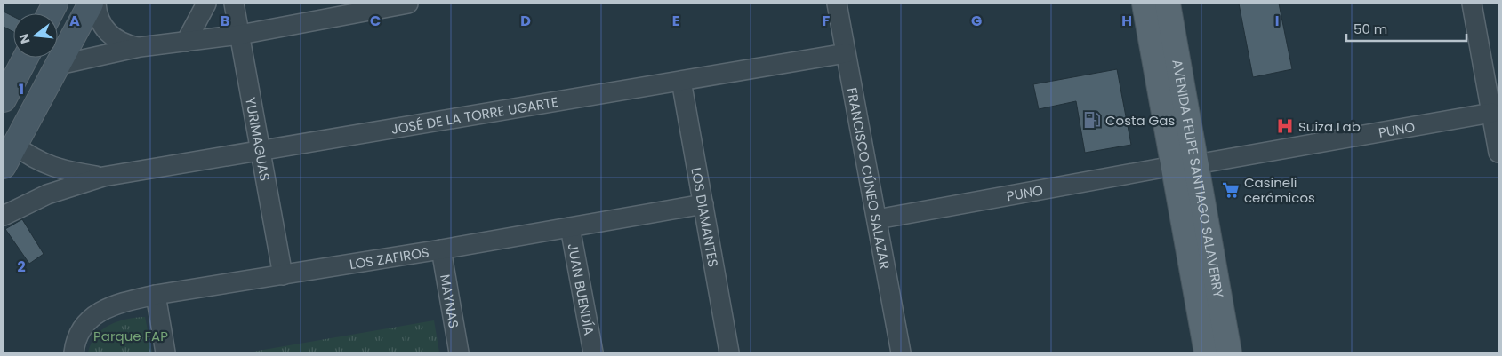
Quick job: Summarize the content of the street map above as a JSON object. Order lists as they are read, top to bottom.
{
  "streets": {
    "main road": ["AVENIDA FELIPE SANTIAGO SALAVERRY"],
    "street": [
      "JOSÉ DE LA TORRE UGARTE",
      "PUNO",
      "YURIMAGUAS",
      "FRANCISCO CÚNEO SALAZAR",
      "LOS DIAMANTES",
      "LOS ZAFIROS",
      "JUAN BUENDÍA",
      "MAYNAS"
    ]
  },
  "crossings": [
    ["JOSÉ DE LA TORRE UGARTE", "YURIMAGUAS"],
    ["JOSÉ DE LA TORRE UGARTE", "FRANCISCO CÚNEO SALAZAR"],
    ["JOSÉ DE LA TORRE UGARTE", "LOS DIAMANTES"],
    ["PUNO", "AVENIDA FELIPE SANTIAGO SALAVERRY"],
    ["PUNO", "FRANCISCO CÚNEO SALAZAR"],
    ["YURIMAGUAS", "LOS ZAFIROS"],
    ["LOS DIAMANTES", "LOS ZAFIROS"],
    ["LOS ZAFIROS", "JUAN BUENDÍA"],
    ["LOS ZAFIROS", "MAYNAS"]
  ],
  "parks": ["Parque FAP"],
  "places": {
    "fuel station": ["Costa Gas"],
    "hospital": ["Suiza Lab"],
    "supermarket": ["Casineli cerámicos"]
  },
  "scale_bar": "50 m",
  "north": "left",
  "grid": {
    "columns": [
      "A",
      "B",
      "C",
      "D",
      "E",
      "F",
      "G",
      "H",
      "I"
    ],
    "rows": ["1", "2"]
  }
}
